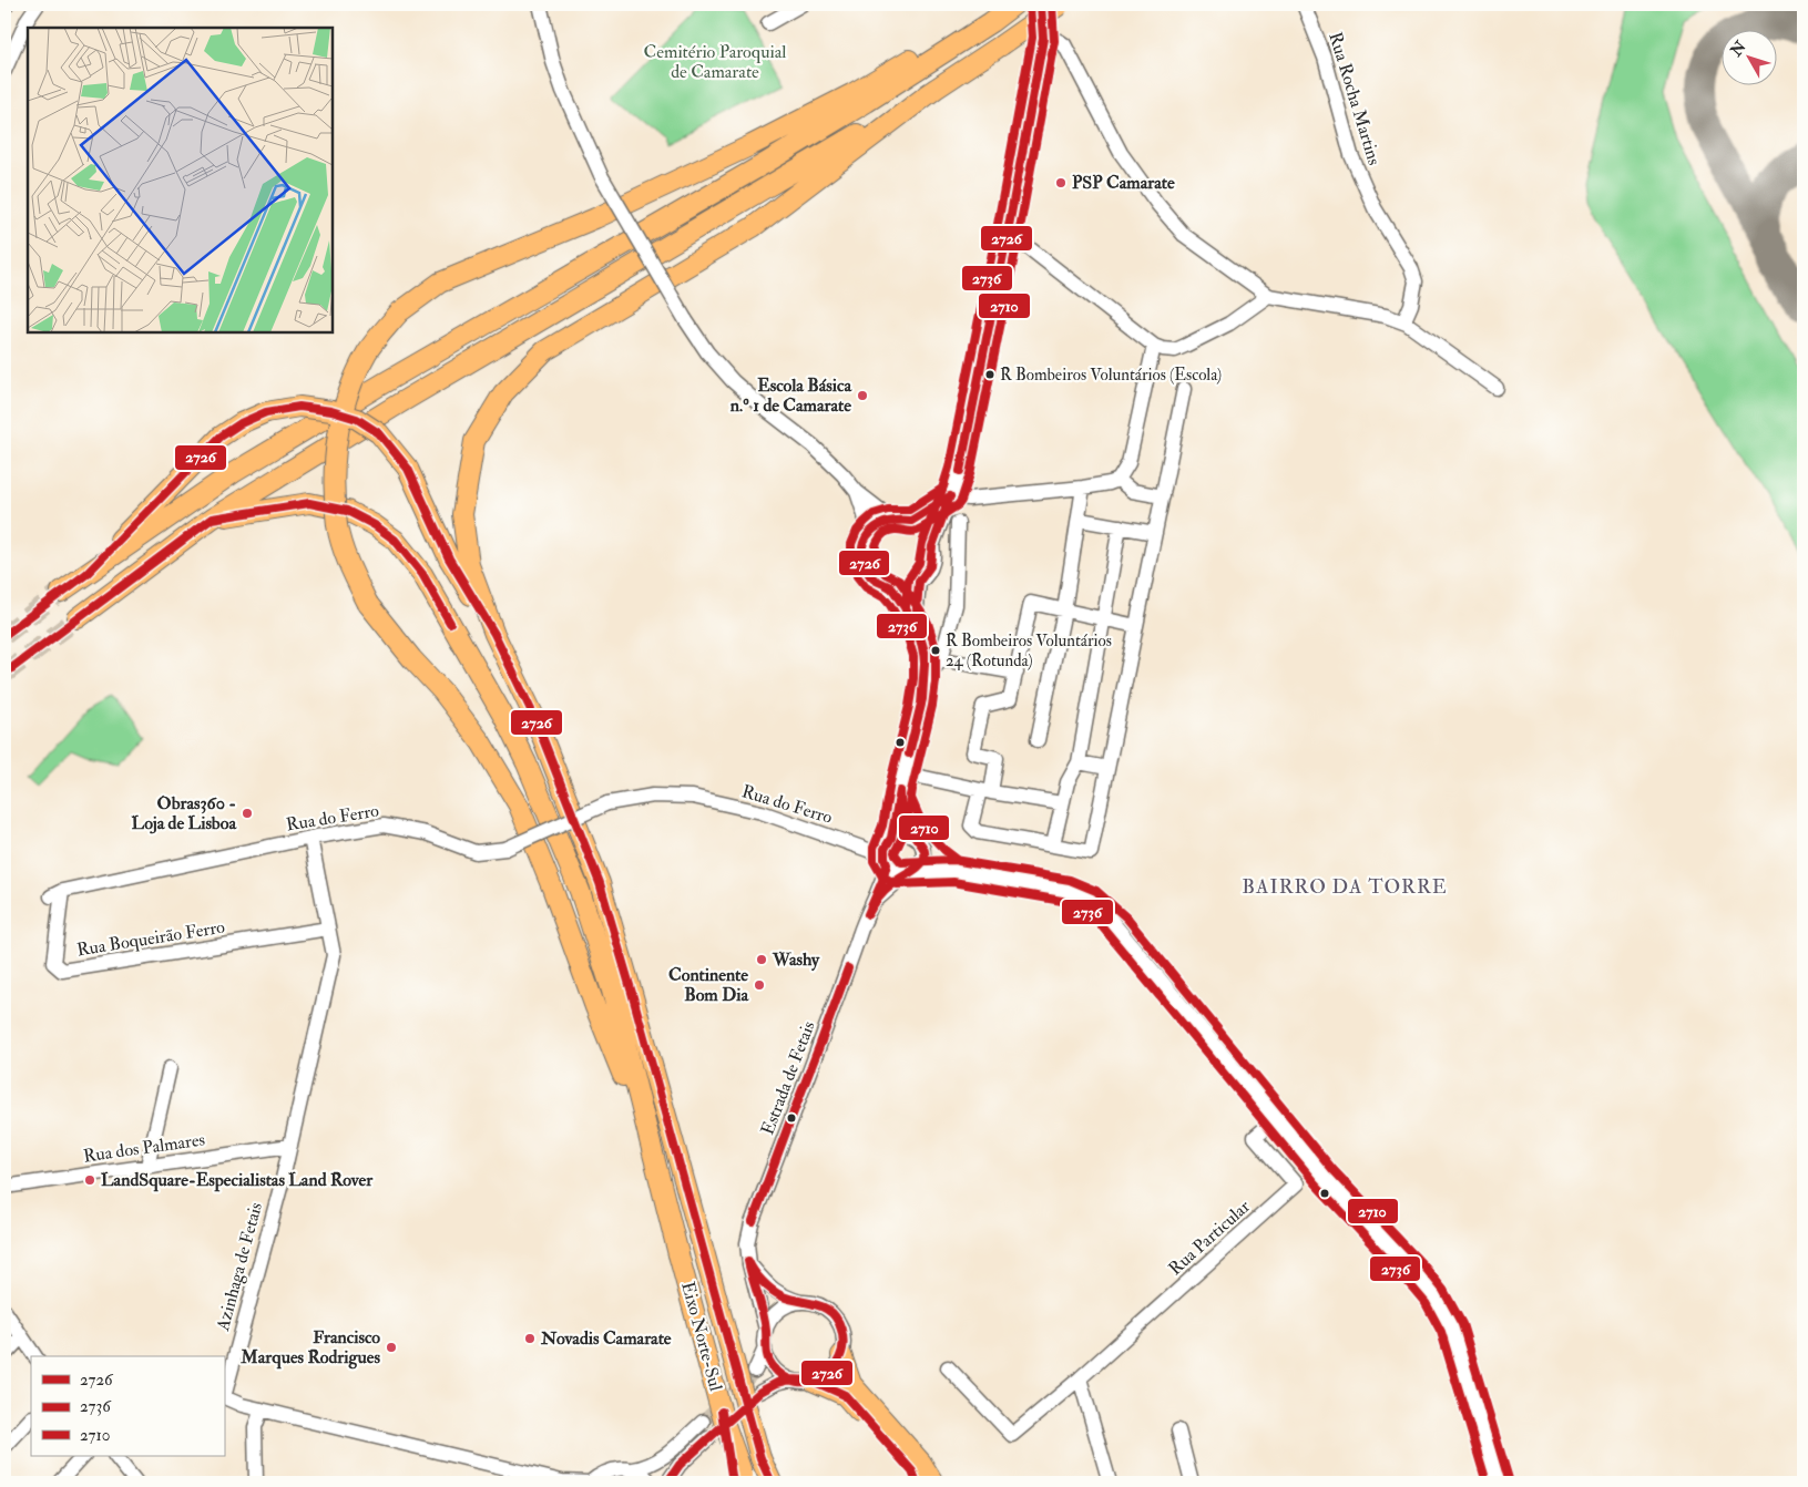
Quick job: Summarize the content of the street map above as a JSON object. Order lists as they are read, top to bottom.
{
  "streets": {
    "highway": ["Eixo Norte-Sul"],
    "street": [
      "Rua Rocha Martins",
      "Rua do Ferro",
      "Rua Boqueirão Ferro",
      "Estrada de Fetais",
      "Rua dos Palmares",
      "Rua Particular",
      "Azinhaga de Fetais"
    ]
  },
  "crossings": [
    ["Rua do Ferro", "Rua Boqueirão Ferro"],
    ["Rua do Ferro", "Estrada de Fetais"],
    ["Rua do Ferro", "Azinhaga de Fetais"],
    ["Rua Boqueirão Ferro", "Azinhaga de Fetais"],
    ["Rua dos Palmares", "Azinhaga de Fetais"]
  ],
  "districts": ["BAIRRO DA TORRE"],
  "parks": ["Cemitério Paroquial de Camarate"],
  "places": [
    "PSP Camarate",
    "R Bombeiros Voluntários (Escola)",
    "Escola Básica n.º 1 de Camarate",
    "R Bombeiros Voluntários 24 (Rotunda)",
    "Obras360 - Loja de Lisboa",
    "Washy",
    "Continente Bom Dia",
    "LandSquare-Especialistas Land Rover",
    "Novadis Camarate",
    "Francisco Marques Rodrigues"
  ],
  "lines": ["transit line 2726", "transit line 2710", "transit line 2736"],
  "legend": ["2726", "2736", "2710"],
  "north": "top left"
}
